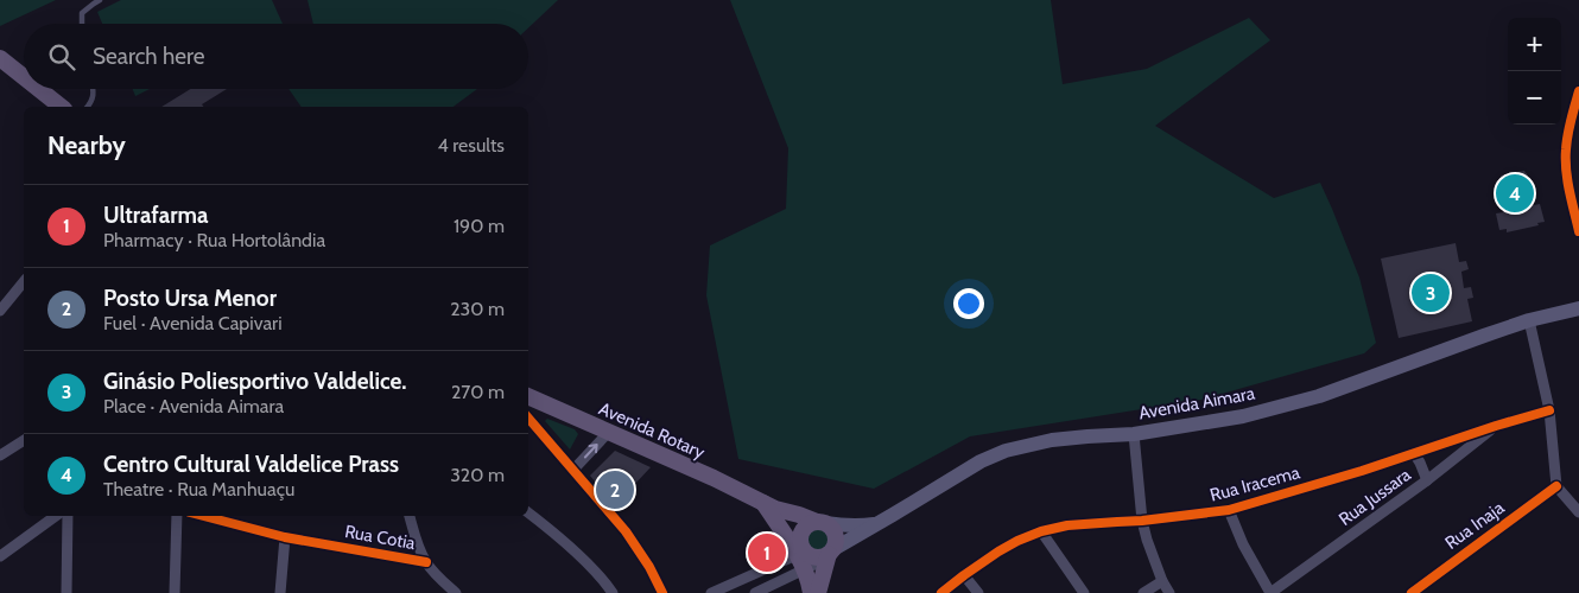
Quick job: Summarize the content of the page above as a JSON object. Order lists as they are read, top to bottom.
{
  "streets": {
    "main road": ["Avenida Aimara", "Avenida Rotary"],
    "street": [
      "Rua Iracema",
      "Rua Jussara",
      "Rua Inaja",
      "Rua Cotia"
    ]
  },
  "crossings": [
    ["Avenida Aimara", "Avenida Rotary"],
    ["Rua Iracema", "Rua Jussara"]
  ],
  "page": {
    "map_buttons": ["+", "−"],
    "search": "Search here",
    "heading": ["Nearby", "4 results"],
    "pins": [
      "4",
      "3",
      "2",
      "1"
    ],
    "list": [
      {
        "mark": "1",
        "name": "Ultrafarma",
        "note": "Pharmacy · Rua Hortolândia",
        "value": "190 m"
      },
      {
        "mark": "2",
        "name": "Posto Ursa Menor",
        "note": "Fuel · Avenida Capivari",
        "value": "230 m"
      },
      {
        "mark": "3",
        "name": "Ginásio Poliesportivo Valdelice.",
        "note": "Place · Avenida Aimara",
        "value": "270 m"
      },
      {
        "mark": "4",
        "name": "Centro Cultural Valdelice Prass",
        "note": "Theatre · Rua Manhuaçu",
        "value": "320 m"
      }
    ]
  }
}
